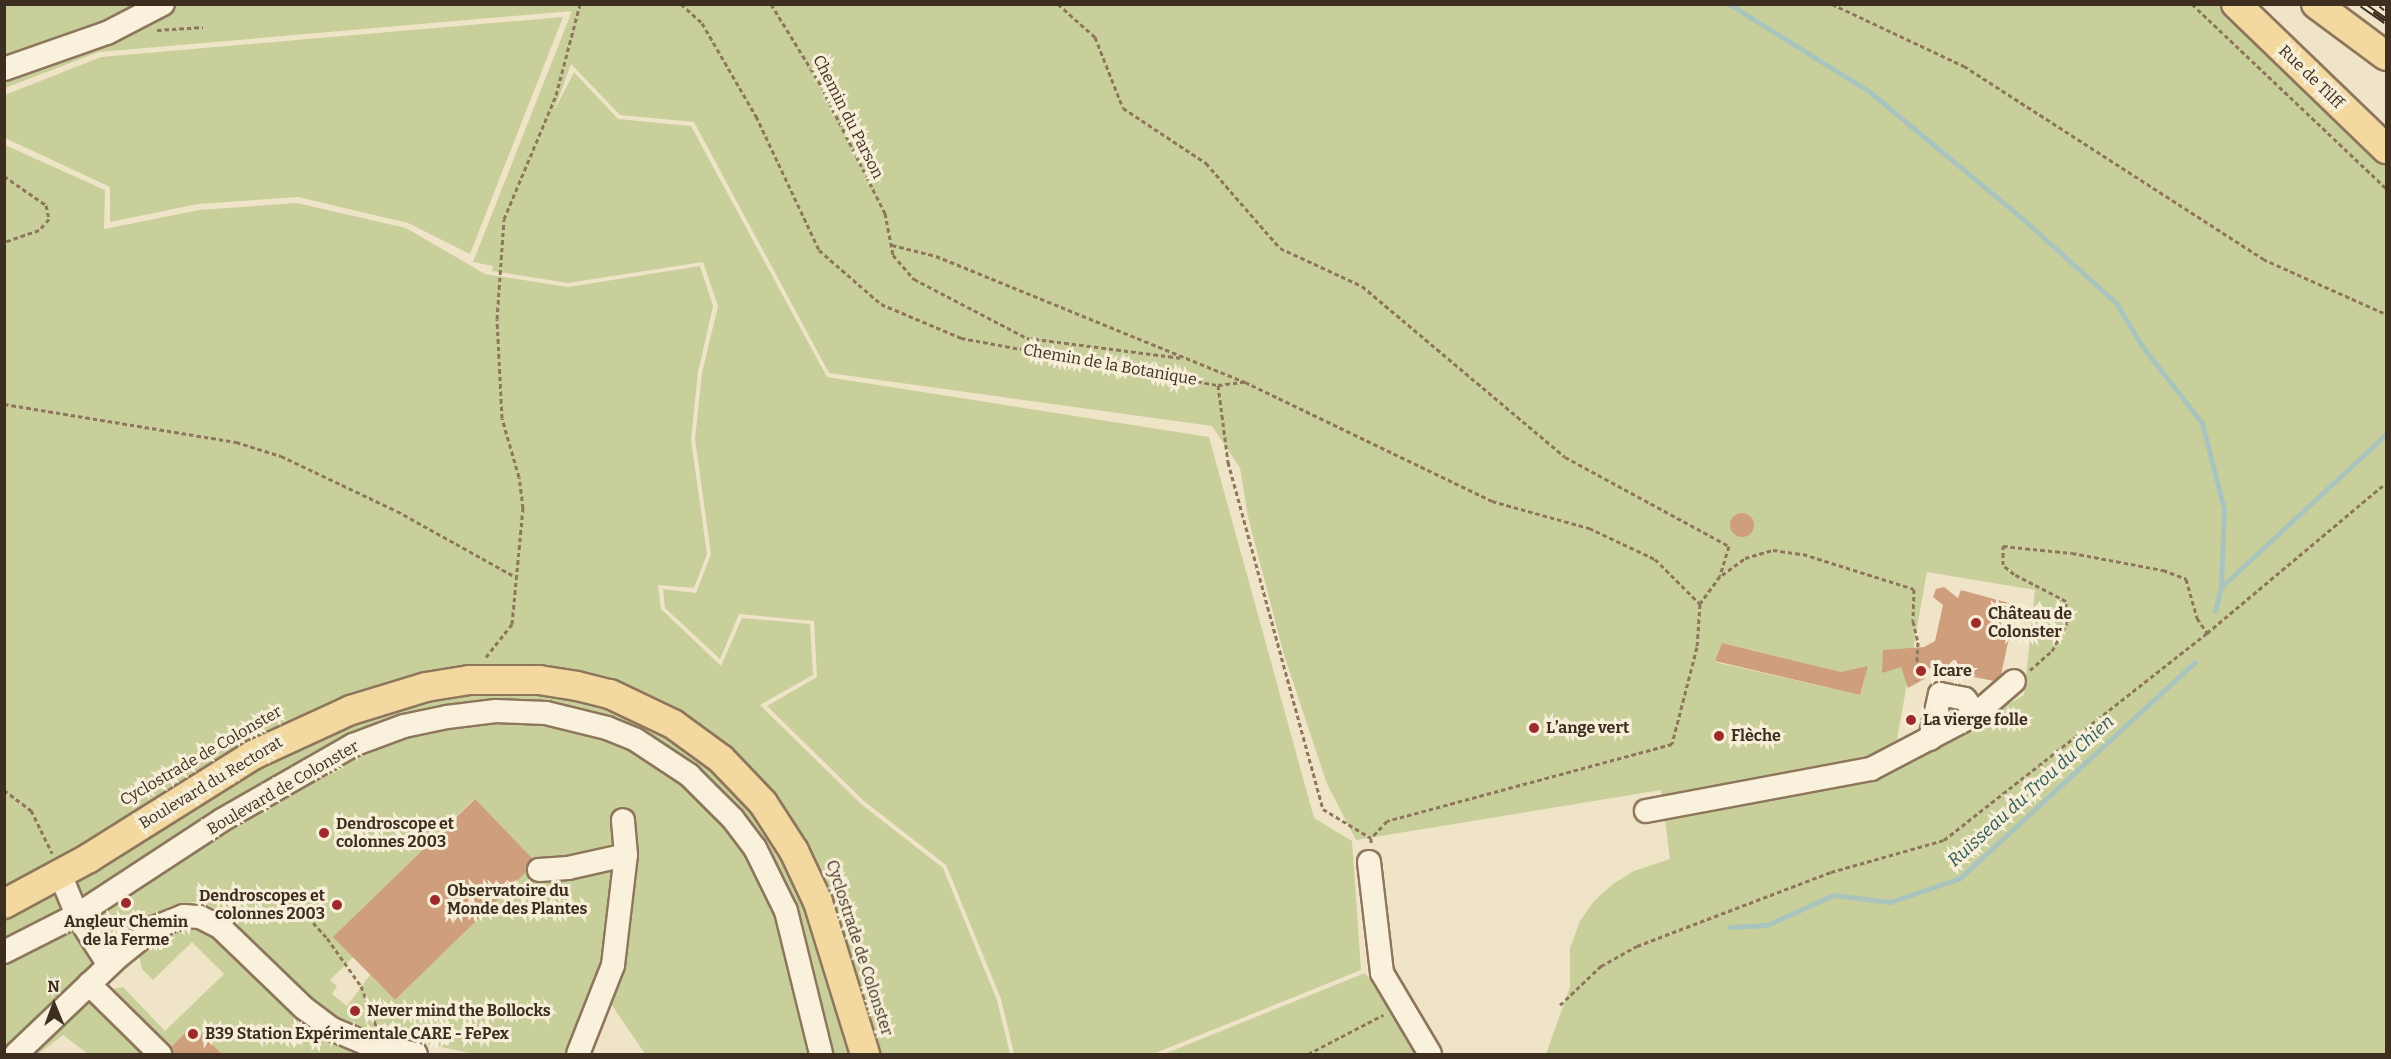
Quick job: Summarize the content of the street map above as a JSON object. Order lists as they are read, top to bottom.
{
  "streets": {
    "main road": ["Rue de Tilff", "Boulevard du Rectorat"],
    "street": ["Boulevard de Colonster"],
    "path": ["Chemin du Parson", "Chemin de la Botanique"]
  },
  "water": ["Ruisseau du Trou du Chien"],
  "places": [
    "Château de Colonster",
    "Icare",
    "La vierge folle",
    "L’ange vert",
    "Flèche",
    "Dendroscope et colonnes 2003",
    "Observatoire du Monde des Plantes",
    "Angleur Chemin de la Ferme",
    "Dendroscopes et colonnes 2003",
    "Never mind the Bollocks",
    "B39 Station Expérimentale CARE - FePex"
  ],
  "north": "top"
}
